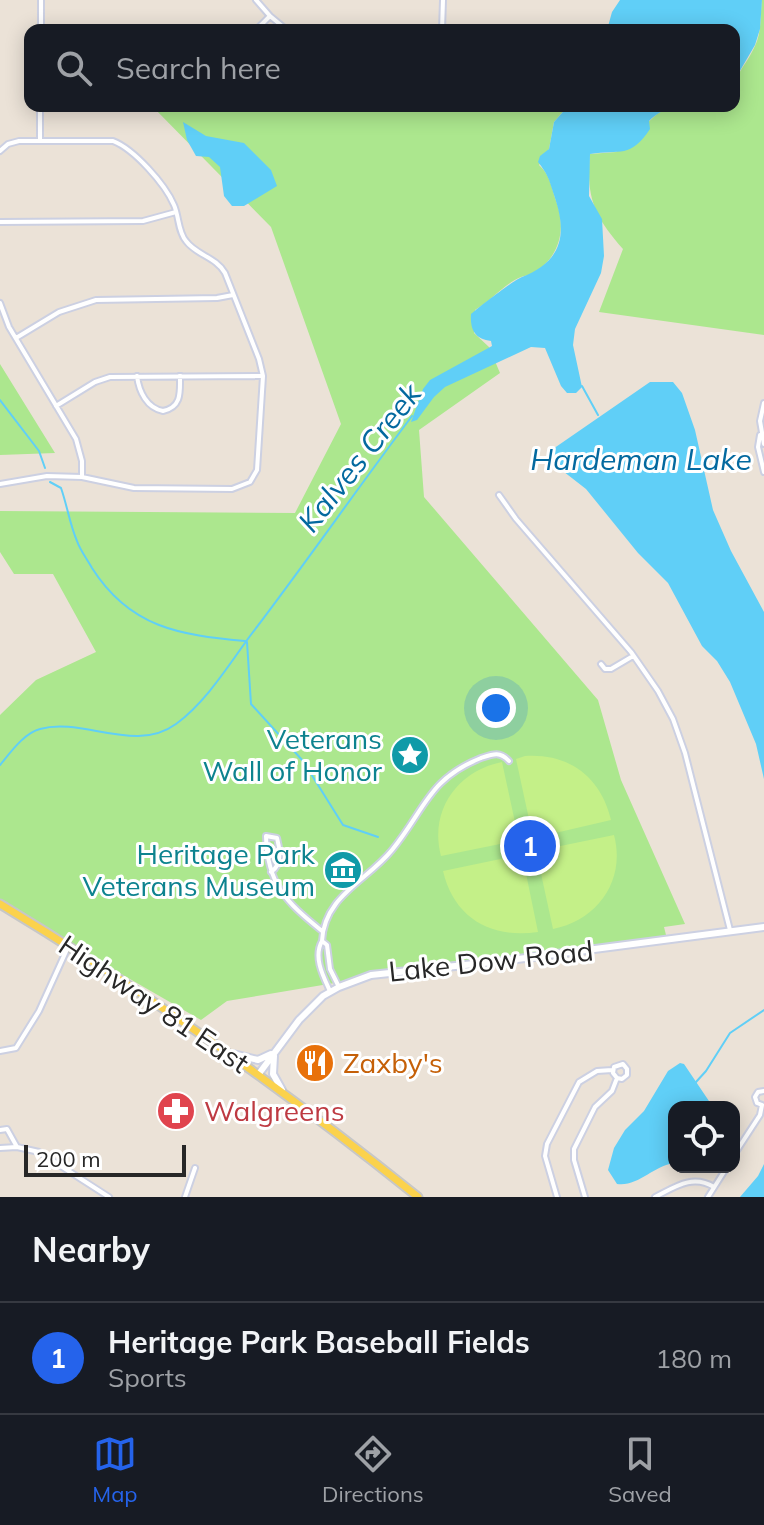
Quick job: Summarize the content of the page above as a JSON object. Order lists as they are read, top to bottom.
{
  "streets": {
    "main road": ["Highway 81 East"],
    "street": ["Lake Dow Road"]
  },
  "crossings": [
    ["Lake Dow Road", "Highway 81 East"]
  ],
  "water": ["Kalves Creek", "Hardeman Lake"],
  "places": {
    "place": ["Veterans Wall of Honor"],
    "museum": ["Heritage Park Veterans Museum"],
    "restaurant": ["Zaxby's"],
    "pharmacy": ["Walgreens"]
  },
  "scale_bar": "200 m",
  "page": {
    "search": "Search here",
    "pins": "1",
    "scale": "200 m",
    "heading": "Nearby",
    "list": [
      {
        "mark": "1",
        "name": "Heritage Park Baseball Fields",
        "note": "Sports",
        "value": "180 m"
      }
    ],
    "nav": ["Map", "Directions", "Saved"]
  }
}
